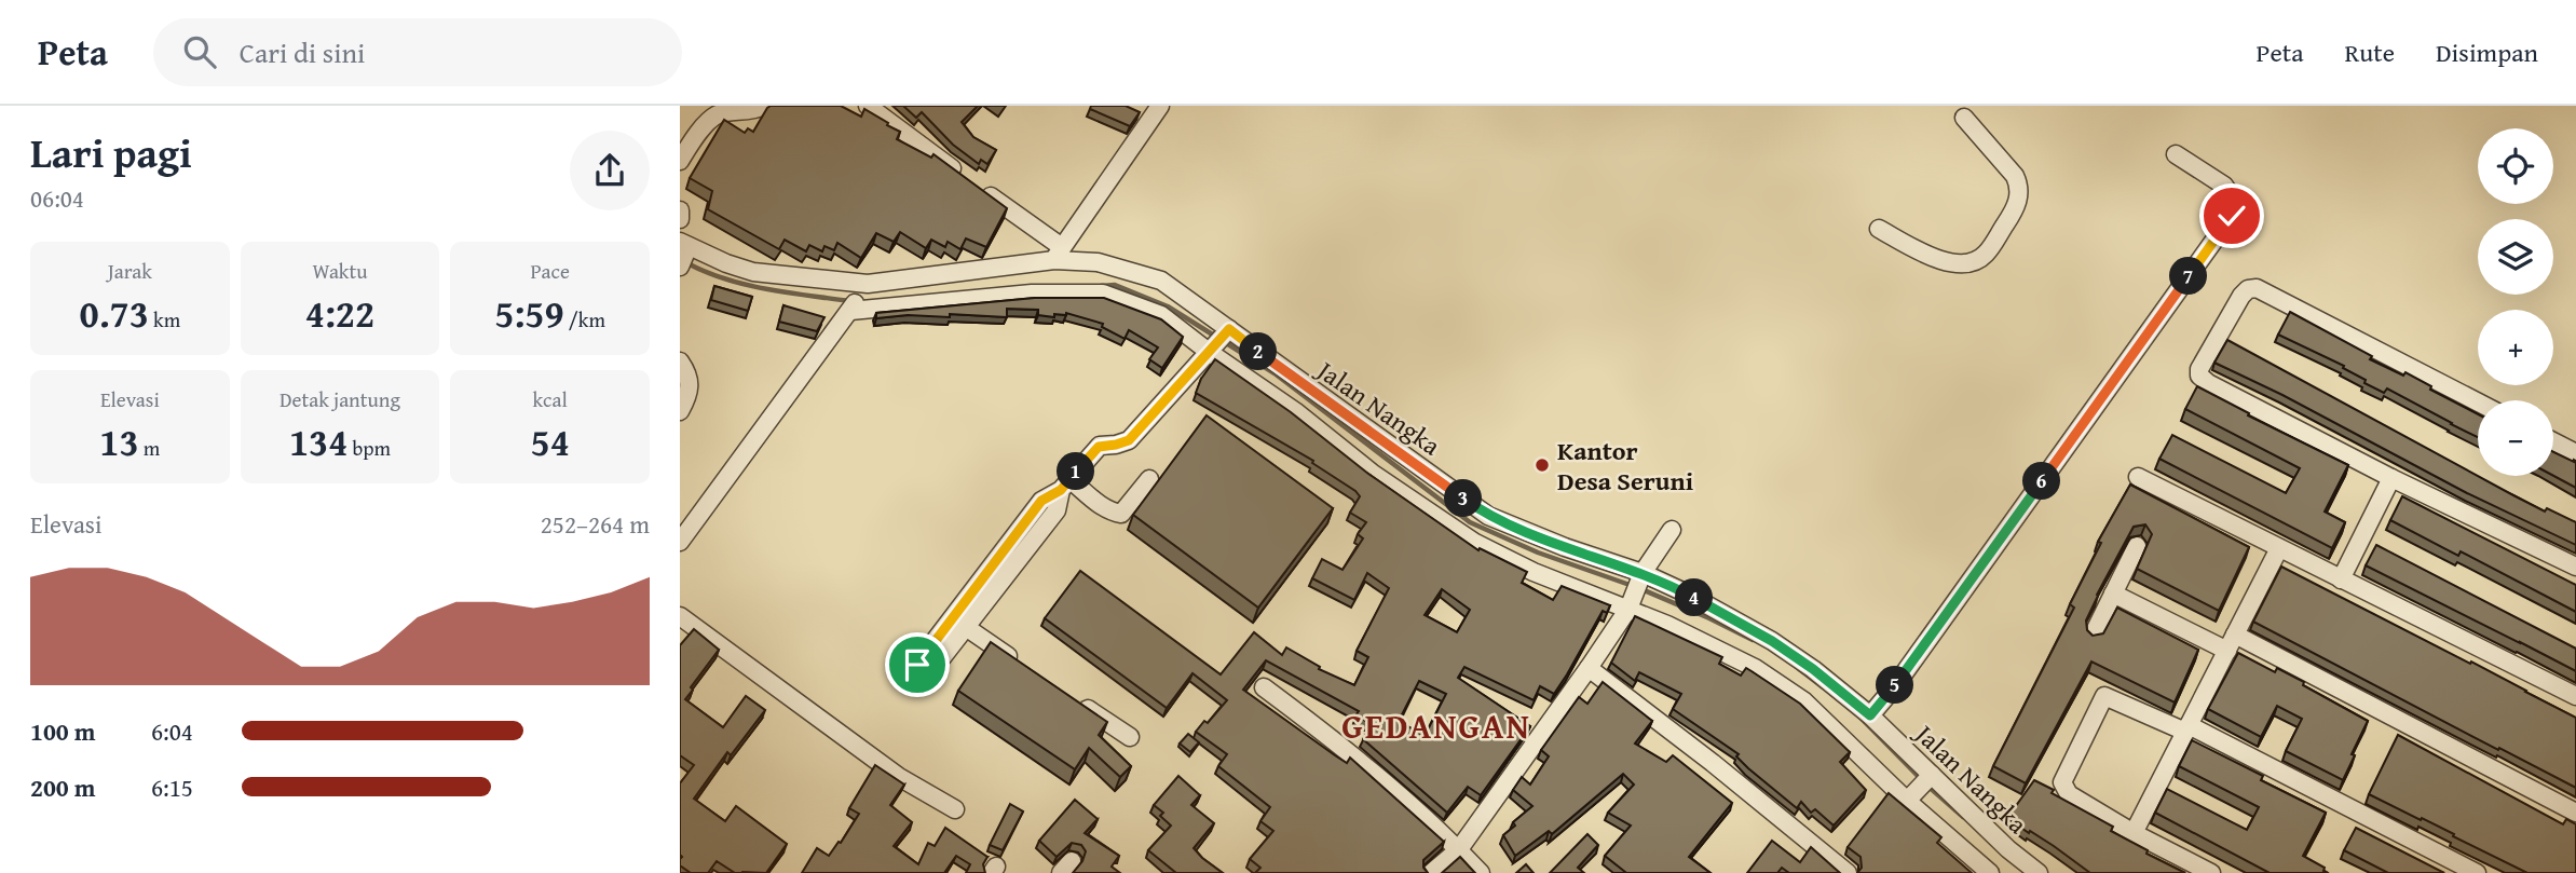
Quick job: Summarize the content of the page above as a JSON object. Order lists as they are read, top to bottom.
{
  "streets": {
    "street": ["Jalan Nangka"]
  },
  "districts": ["GEDANGAN"],
  "places": ["Kantor Desa Seruni"],
  "page": {
    "header": "Peta",
    "search": "Cari di sini",
    "nav": ["Peta", "Rute", "Disimpan"],
    "heading": ["Lari pagi", "06:04"],
    "map_buttons": ["+", "−"],
    "stats": [
      ["Jarak", "0.73 km"],
      ["Waktu", "4:22"],
      ["Pace", "5:59 /km"],
      ["Elevasi", "13 m"],
      ["Detak jantung", "134 bpm"],
      ["kcal", "54"]
    ],
    "pins": [
      "7",
      "2",
      "1",
      "6",
      "3",
      "4",
      "5"
    ],
    "chart": ["Elevasi", "252–264 m"],
    "list": [
      {
        "name": "100 m",
        "note": "6:04"
      },
      {
        "name": "200 m",
        "note": "6:15"
      }
    ]
  }
}
